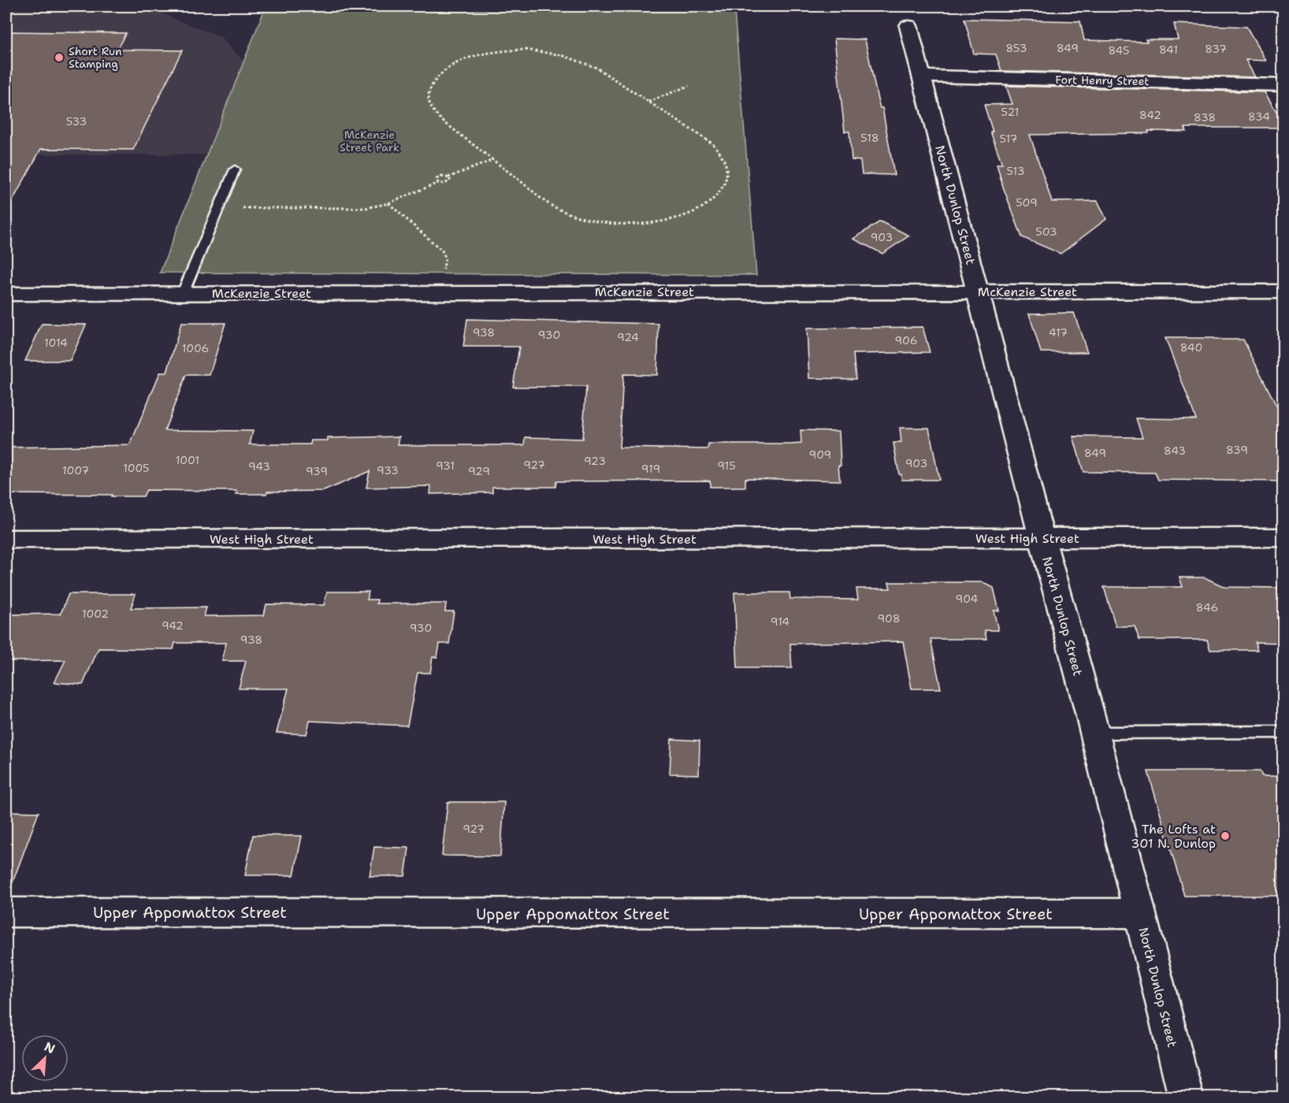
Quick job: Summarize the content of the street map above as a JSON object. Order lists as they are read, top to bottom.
{
  "streets": {
    "street": [
      "Fort Henry Street",
      "North Dunlop Street",
      "McKenzie Street",
      "West High Street",
      "Upper Appomattox Street"
    ]
  },
  "crossings": [
    ["Fort Henry Street", "North Dunlop Street"],
    ["North Dunlop Street", "McKenzie Street"],
    ["North Dunlop Street", "West High Street"],
    ["North Dunlop Street", "Upper Appomattox Street"]
  ],
  "parks": ["McKenzie Street Park"],
  "places": ["Short Run Stamping", "The Lofts at 301 N. Dunlop"],
  "house_numbers": [
    "853",
    "849",
    "837",
    "841",
    "845",
    "521",
    "842",
    "834",
    "838",
    "533",
    "518",
    "517",
    "513",
    "509",
    "503",
    "903",
    "938",
    "417",
    "930",
    "924",
    "906",
    "1014",
    "840",
    "1006",
    "839",
    "843",
    "849",
    "909",
    "1001",
    "923",
    "903",
    "927",
    "931",
    "915",
    "943",
    "1005",
    "919",
    "1007",
    "933",
    "939",
    "929",
    "904",
    "846",
    "1002",
    "908",
    "914",
    "942",
    "930",
    "938",
    "927"
  ],
  "north": "top right"
}
